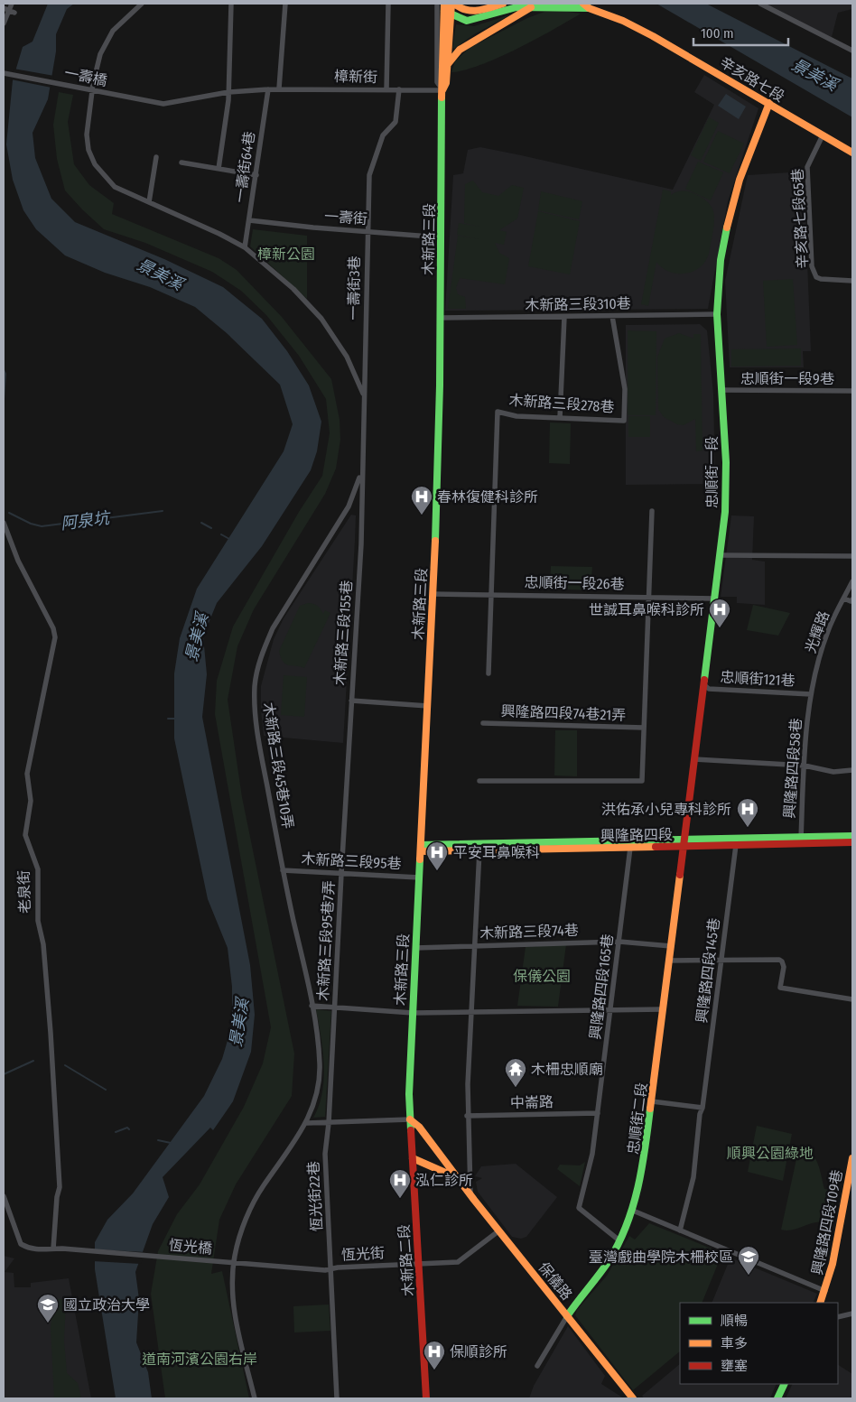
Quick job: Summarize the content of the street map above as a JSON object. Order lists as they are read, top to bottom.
{
  "streets": {
    "main road": [
      "辛亥路七段",
      "木新路三段",
      "忠順街一段",
      "興隆路四段",
      "忠順街二段",
      "興隆路四段109巷",
      "木新路二段",
      "保儀路"
    ],
    "street": [
      "一壽橋",
      "樟新街",
      "一壽街64巷",
      "一壽街",
      "辛亥路七段65巷",
      "一壽街3巷",
      "木新路三段310巷",
      "忠順街一段9巷",
      "木新路三段278巷",
      "忠順街一段26巷",
      "光輝路",
      "木新路三段155巷",
      "忠順街121巷",
      "興隆路四段74巷21弄",
      "木新路三段45巷10弄",
      "興隆路四段58巷",
      "木新路三段95巷",
      "老泉街",
      "木新路三段74巷",
      "木新路三段95巷7弄",
      "興隆路四段145巷",
      "興隆路四段165巷",
      "中崙路",
      "恆光街22巷",
      "恆光橋",
      "恆光街"
    ]
  },
  "crossings": [
    ["一壽橋", "樟新街"],
    ["樟新街", "一壽街64巷"],
    ["樟新街", "木新路三段"],
    ["樟新街", "一壽街3巷"],
    ["辛亥路七段", "辛亥路七段65巷"],
    ["辛亥路七段", "木新路三段"],
    ["辛亥路七段", "忠順街一段"],
    ["一壽街64巷", "一壽街"],
    ["一壽街", "木新路三段"],
    ["一壽街", "一壽街3巷"],
    ["木新路三段", "木新路三段310巷"],
    ["木新路三段", "忠順街一段26巷"],
    ["木新路三段", "木新路三段155巷"],
    ["木新路三段", "興隆路四段"],
    ["木新路三段", "木新路三段95巷"],
    ["木新路三段", "木新路三段74巷"],
    ["木新路三段", "木新路二段"],
    ["木新路三段", "保儀路"],
    ["一壽街3巷", "木新路三段155巷"],
    ["一壽街3巷", "木新路三段45巷10弄"],
    ["木新路三段310巷", "木新路三段278巷"],
    ["木新路三段310巷", "忠順街一段"],
    ["忠順街一段9巷", "忠順街一段"],
    ["木新路三段278巷", "忠順街一段26巷"],
    ["忠順街一段", "忠順街一段26巷"],
    ["忠順街一段", "忠順街121巷"],
    ["忠順街一段", "興隆路四段"],
    ["忠順街一段", "忠順街二段"],
    ["光輝路", "忠順街121巷"],
    ["光輝路", "興隆路四段58巷"],
    ["木新路三段155巷", "木新路三段45巷10弄"],
    ["木新路三段155巷", "木新路三段95巷7弄"],
    ["忠順街121巷", "興隆路四段58巷"],
    ["木新路三段45巷10弄", "木新路三段95巷"],
    ["興隆路四段58巷", "興隆路四段"],
    ["興隆路四段", "興隆路四段145巷"],
    ["興隆路四段", "興隆路四段165巷"],
    ["興隆路四段", "忠順街二段"],
    ["木新路三段95巷", "木新路三段95巷7弄"],
    ["老泉街", "恆光橋"],
    ["木新路三段74巷", "興隆路四段165巷"],
    ["木新路三段74巷", "忠順街二段"],
    ["木新路三段95巷7弄", "恆光街22巷"],
    ["興隆路四段165巷", "中崙路"],
    ["興隆路四段165巷", "忠順街二段"],
    ["忠順街二段", "保儀路"],
    ["恆光街22巷", "恆光街"],
    ["恆光橋", "恆光街"],
    ["恆光街", "木新路二段"],
    ["恆光街", "保儀路"],
    ["木新路二段", "保儀路"]
  ],
  "water": ["景美溪", "阿泉坑"],
  "parks": [
    "樟新公園",
    "保儀公園",
    "順興公園綠地",
    "道南河濱公園右岸"
  ],
  "places": {
    "hospital": [
      "春林復健科診所",
      "世誠耳鼻喉科診所",
      "洪佑承小兒專科診所",
      "平安耳鼻喉科",
      "泓仁診所",
      "保順診所"
    ],
    "temple": ["木柵忠順廟"],
    "school or university": ["臺灣戲曲學院木柵校區", "國立政治大學"]
  },
  "legend": ["順暢", "車多", "壅塞"],
  "scale_bar": "100 m"
}
